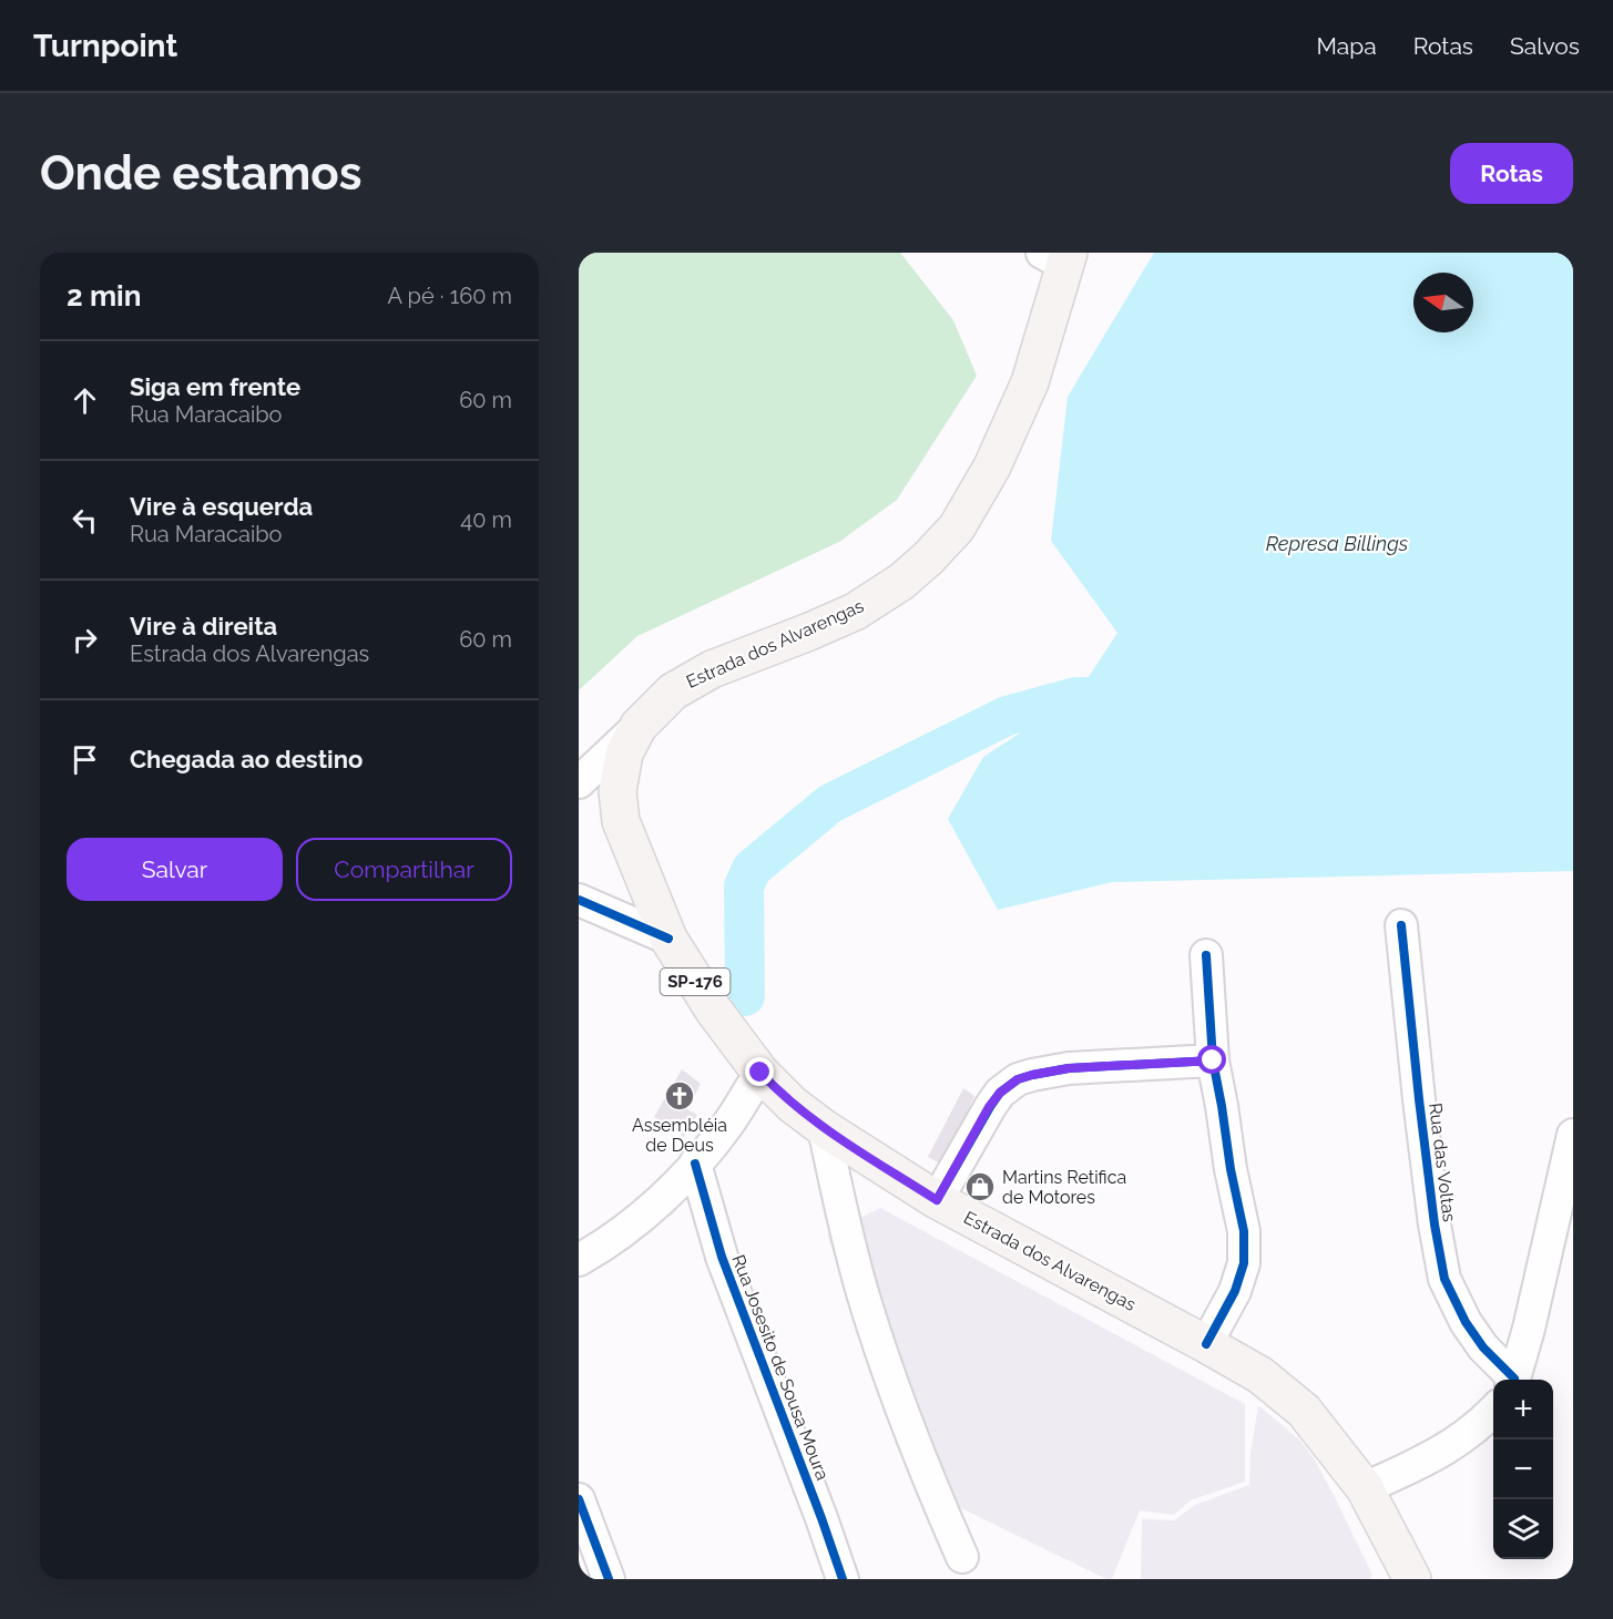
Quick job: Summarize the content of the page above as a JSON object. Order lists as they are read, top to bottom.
{
  "streets": {
    "main road": ["Estrada dos Alvarengas", "SP-176"],
    "street": ["Rua das Voltas", "Rua Josesito de Sousa Moura"]
  },
  "water": ["Represa Billings"],
  "places": {
    "church": ["Assembléia de Deus"],
    "shop": ["Martins Retifica de Motores"]
  },
  "north": "left",
  "page": {
    "header": "Turnpoint",
    "nav": ["Mapa", "Rotas", "Salvos"],
    "buttons": [
      "Rotas",
      ["Salvar", "Compartilhar"]
    ],
    "title": "Onde estamos",
    "heading": ["2 min", "A pé · 160 m"],
    "list": [
      ["Siga em frente", "Rua Maracaibo", "60 m"],
      ["Vire à esquerda", "Rua Maracaibo", "40 m"],
      ["Vire à direita", "Estrada dos Alvarengas", "60 m"],
      "Chegada ao destino"
    ],
    "map_buttons": ["+", "−"]
  }
}
